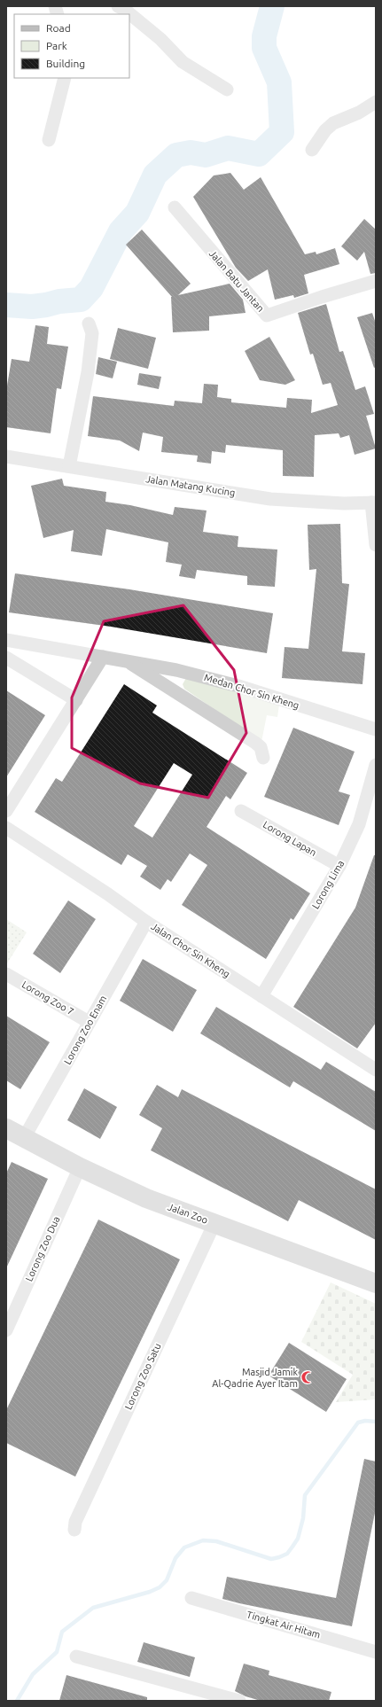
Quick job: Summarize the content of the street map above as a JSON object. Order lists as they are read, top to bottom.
{
  "streets": {
    "main road": ["Jalan Zoo"],
    "street": [
      "Jalan Batu Jantan",
      "Jalan Matang Kucing",
      "Medan Chor Sin Kheng",
      "Lorong Lapan",
      "Lorong Lima",
      "Jalan Chor Sin Kheng",
      "Lorong Zoo 7",
      "Lorong Zoo Enam",
      "Lorong Zoo Dua",
      "Lorong Zoo Satu",
      "Tingkat Air Hitam"
    ]
  },
  "crossings": [
    ["Lorong Lapan", "Lorong Lima"],
    ["Lorong Lima", "Jalan Chor Sin Kheng"],
    ["Jalan Chor Sin Kheng", "Lorong Zoo Enam"],
    ["Lorong Zoo 7", "Lorong Zoo Enam"],
    ["Lorong Zoo Enam", "Jalan Zoo"],
    ["Jalan Zoo", "Lorong Zoo Dua"],
    ["Jalan Zoo", "Lorong Zoo Satu"]
  ],
  "places": {
    "mosque": ["Masjid Jamik Al-Qadrie Ayer Itam"]
  },
  "legend": ["Road", "Park", "Building"]
}
